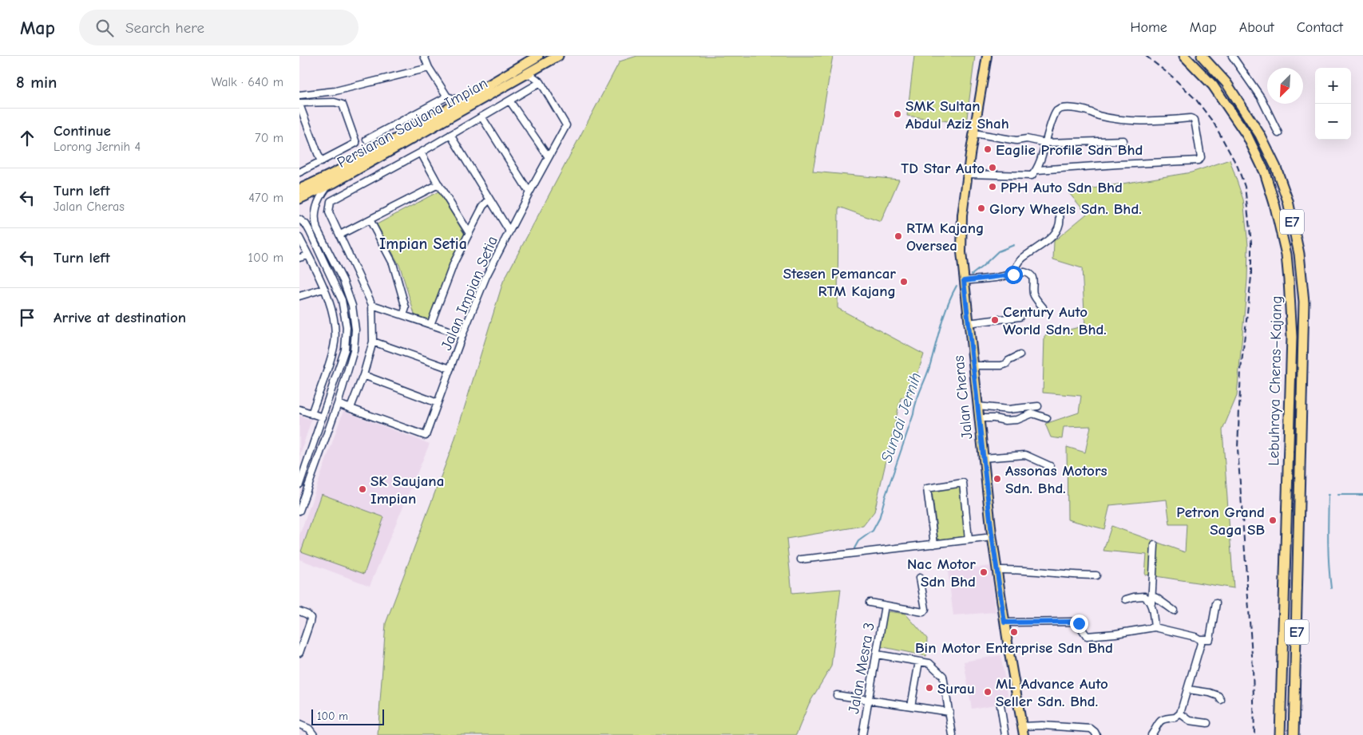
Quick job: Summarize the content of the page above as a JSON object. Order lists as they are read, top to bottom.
{
  "streets": {
    "highway": ["Persiaran Saujana Impian", "E7", "Lebuhraya Cheras–Kajang"],
    "main road": ["Jalan Cheras"],
    "street": ["Jalan Impian Setia", "Jalan Mesra 3"]
  },
  "districts": ["Impian Setia"],
  "water": ["Sungai Jernih"],
  "places": [
    "SMK Sultan Abdul Aziz Shah",
    "Eaglie Profile Sdn Bhd",
    "TD Star Auto",
    "PPH Auto Sdn Bhd",
    "Glory Wheels Sdn. Bhd.",
    "RTM Kajang Oversea",
    "Stesen Pemancar RTM Kajang",
    "Century Auto World Sdn. Bhd.",
    "Assonas Motors Sdn. Bhd.",
    "SK Saujana Impian",
    "Petron Grand Saga SB",
    "Nac Motor Sdn Bhd",
    "Bin Motor Enterprise Sdn Bhd",
    "Surau",
    "ML Advance Auto Seller Sdn. Bhd."
  ],
  "scale_bar": "100 m",
  "north": "bottom left",
  "page": {
    "header": "Map",
    "search": "Search here",
    "nav": [
      "Home",
      "Map",
      "About",
      "Contact"
    ],
    "heading": ["8 min", "Walk · 640 m"],
    "map_buttons": ["+", "−"],
    "list": [
      ["Continue", "Lorong Jernih 4", "70 m"],
      ["Turn left", "Jalan Cheras", "470 m"],
      ["Turn left", "100 m"],
      "Arrive at destination"
    ],
    "scale": "100 m"
  }
}
